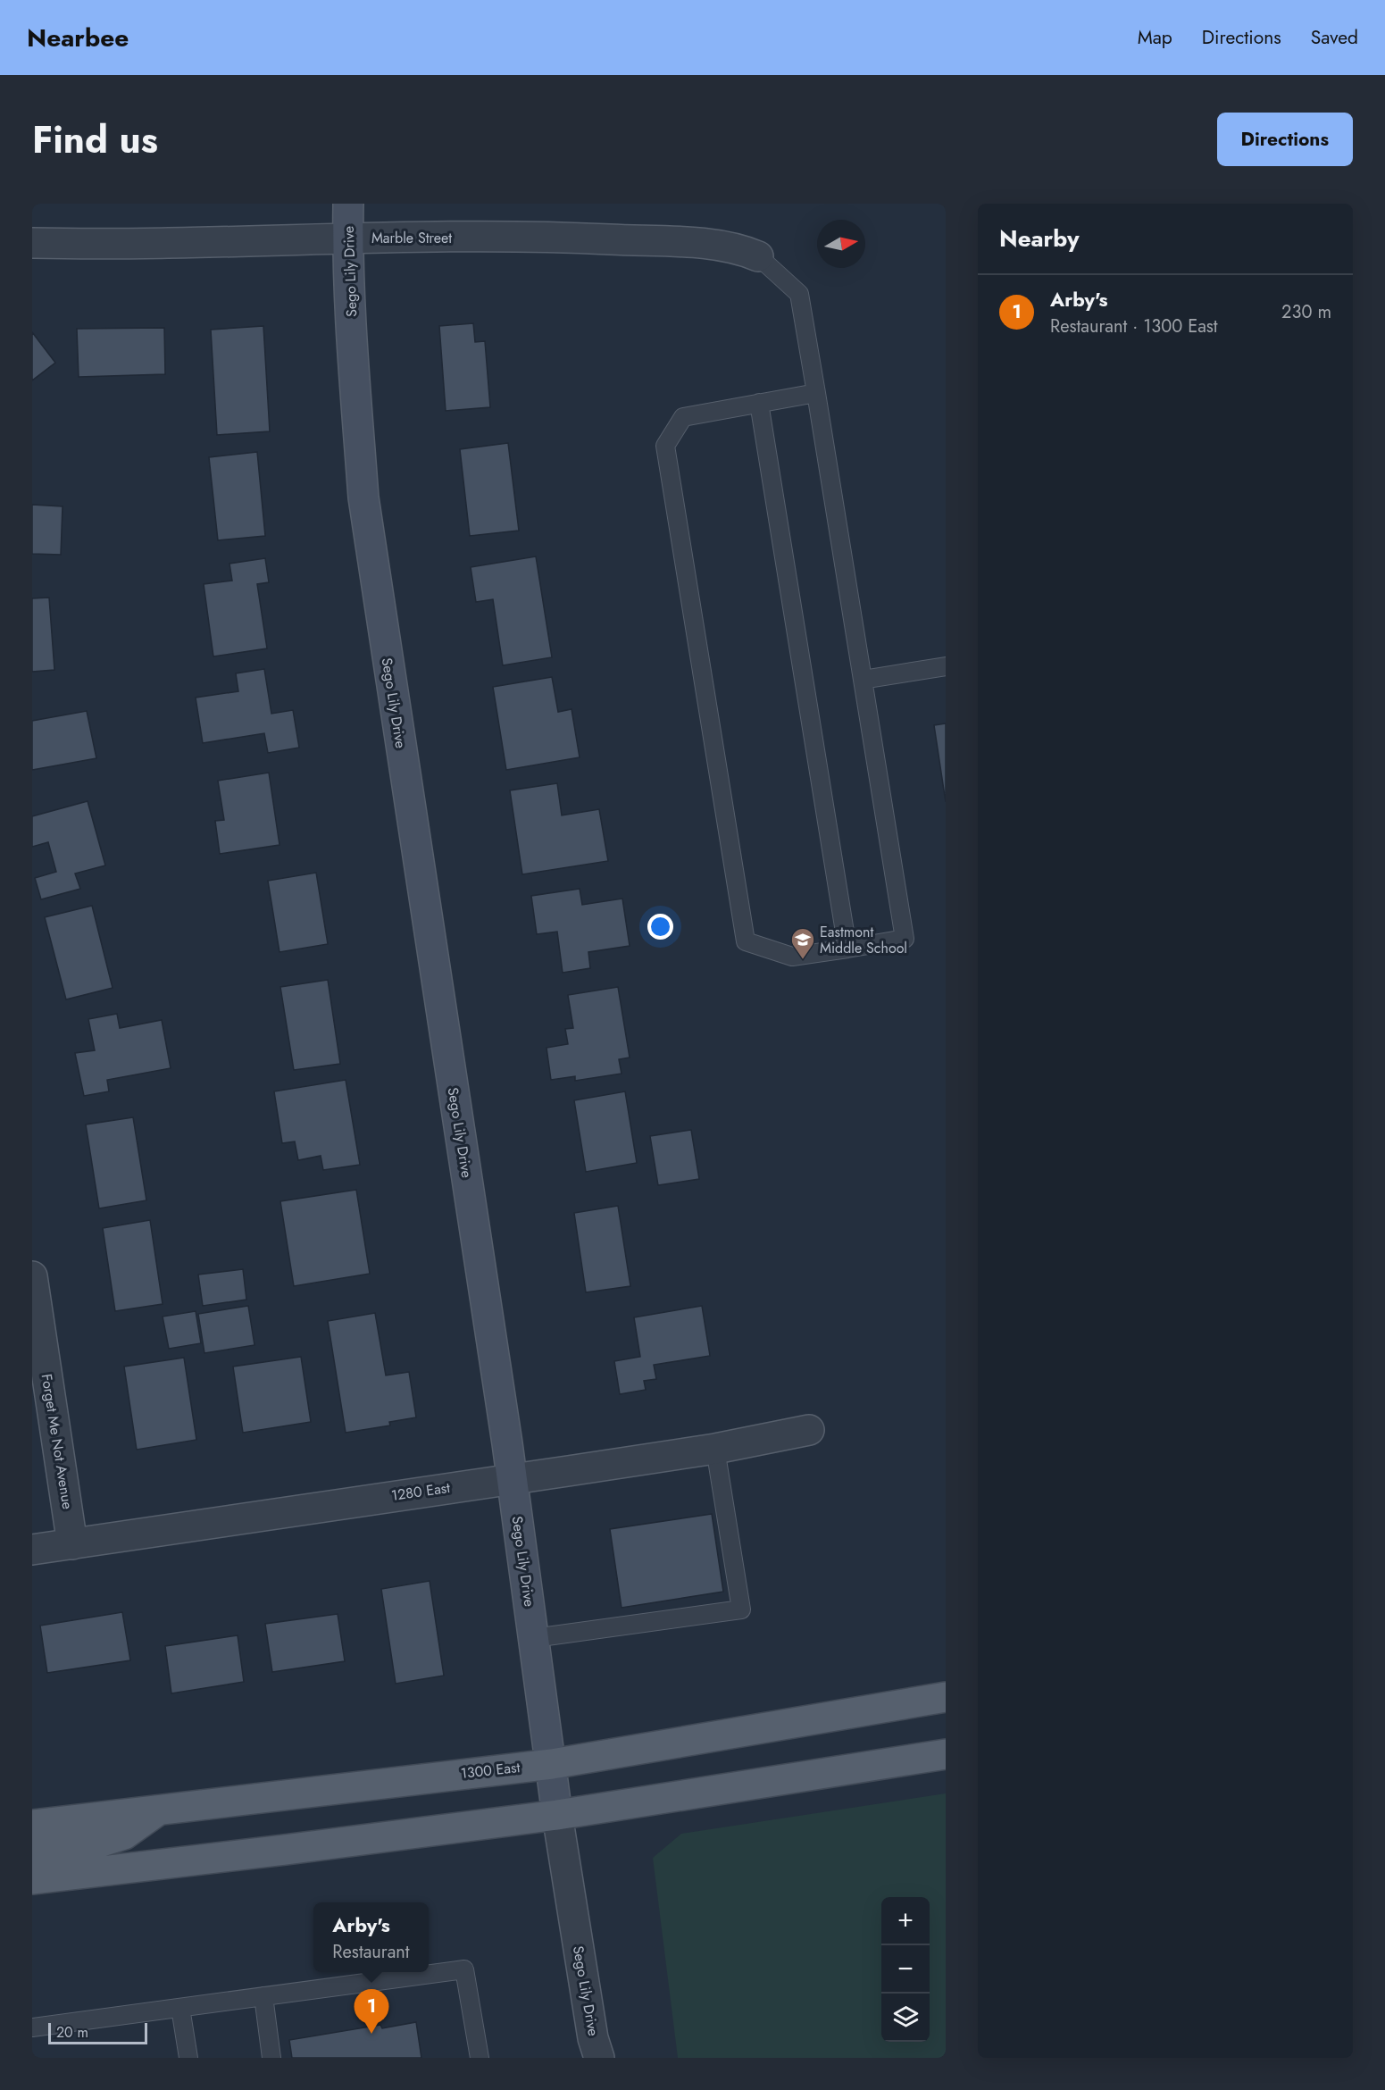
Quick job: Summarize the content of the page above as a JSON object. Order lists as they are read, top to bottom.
{
  "streets": {
    "main road": ["Sego Lily Drive", "1300 East"],
    "street": ["Marble Street", "Forget Me Not Avenue", "1280 East"]
  },
  "crossings": [
    ["Marble Street", "Sego Lily Drive"],
    ["Sego Lily Drive", "1280 East"],
    ["Sego Lily Drive", "1300 East"],
    ["Forget Me Not Avenue", "1280 East"]
  ],
  "places": {
    "school or university": ["Eastmont Middle School"]
  },
  "scale_bar": "20 m",
  "north": "right",
  "page": {
    "header": "Nearbee",
    "nav": ["Map", "Directions", "Saved"],
    "title": "Find us",
    "buttons": "Directions",
    "heading": "Nearby",
    "list": [
      {
        "mark": "1",
        "name": "Arby's",
        "note": "Restaurant · 1300 East",
        "value": "230 m"
      }
    ],
    "map_buttons": ["+", "−"],
    "popup": ["Arby's", "Restaurant"],
    "pins": "1",
    "scale": "20 m"
  }
}
